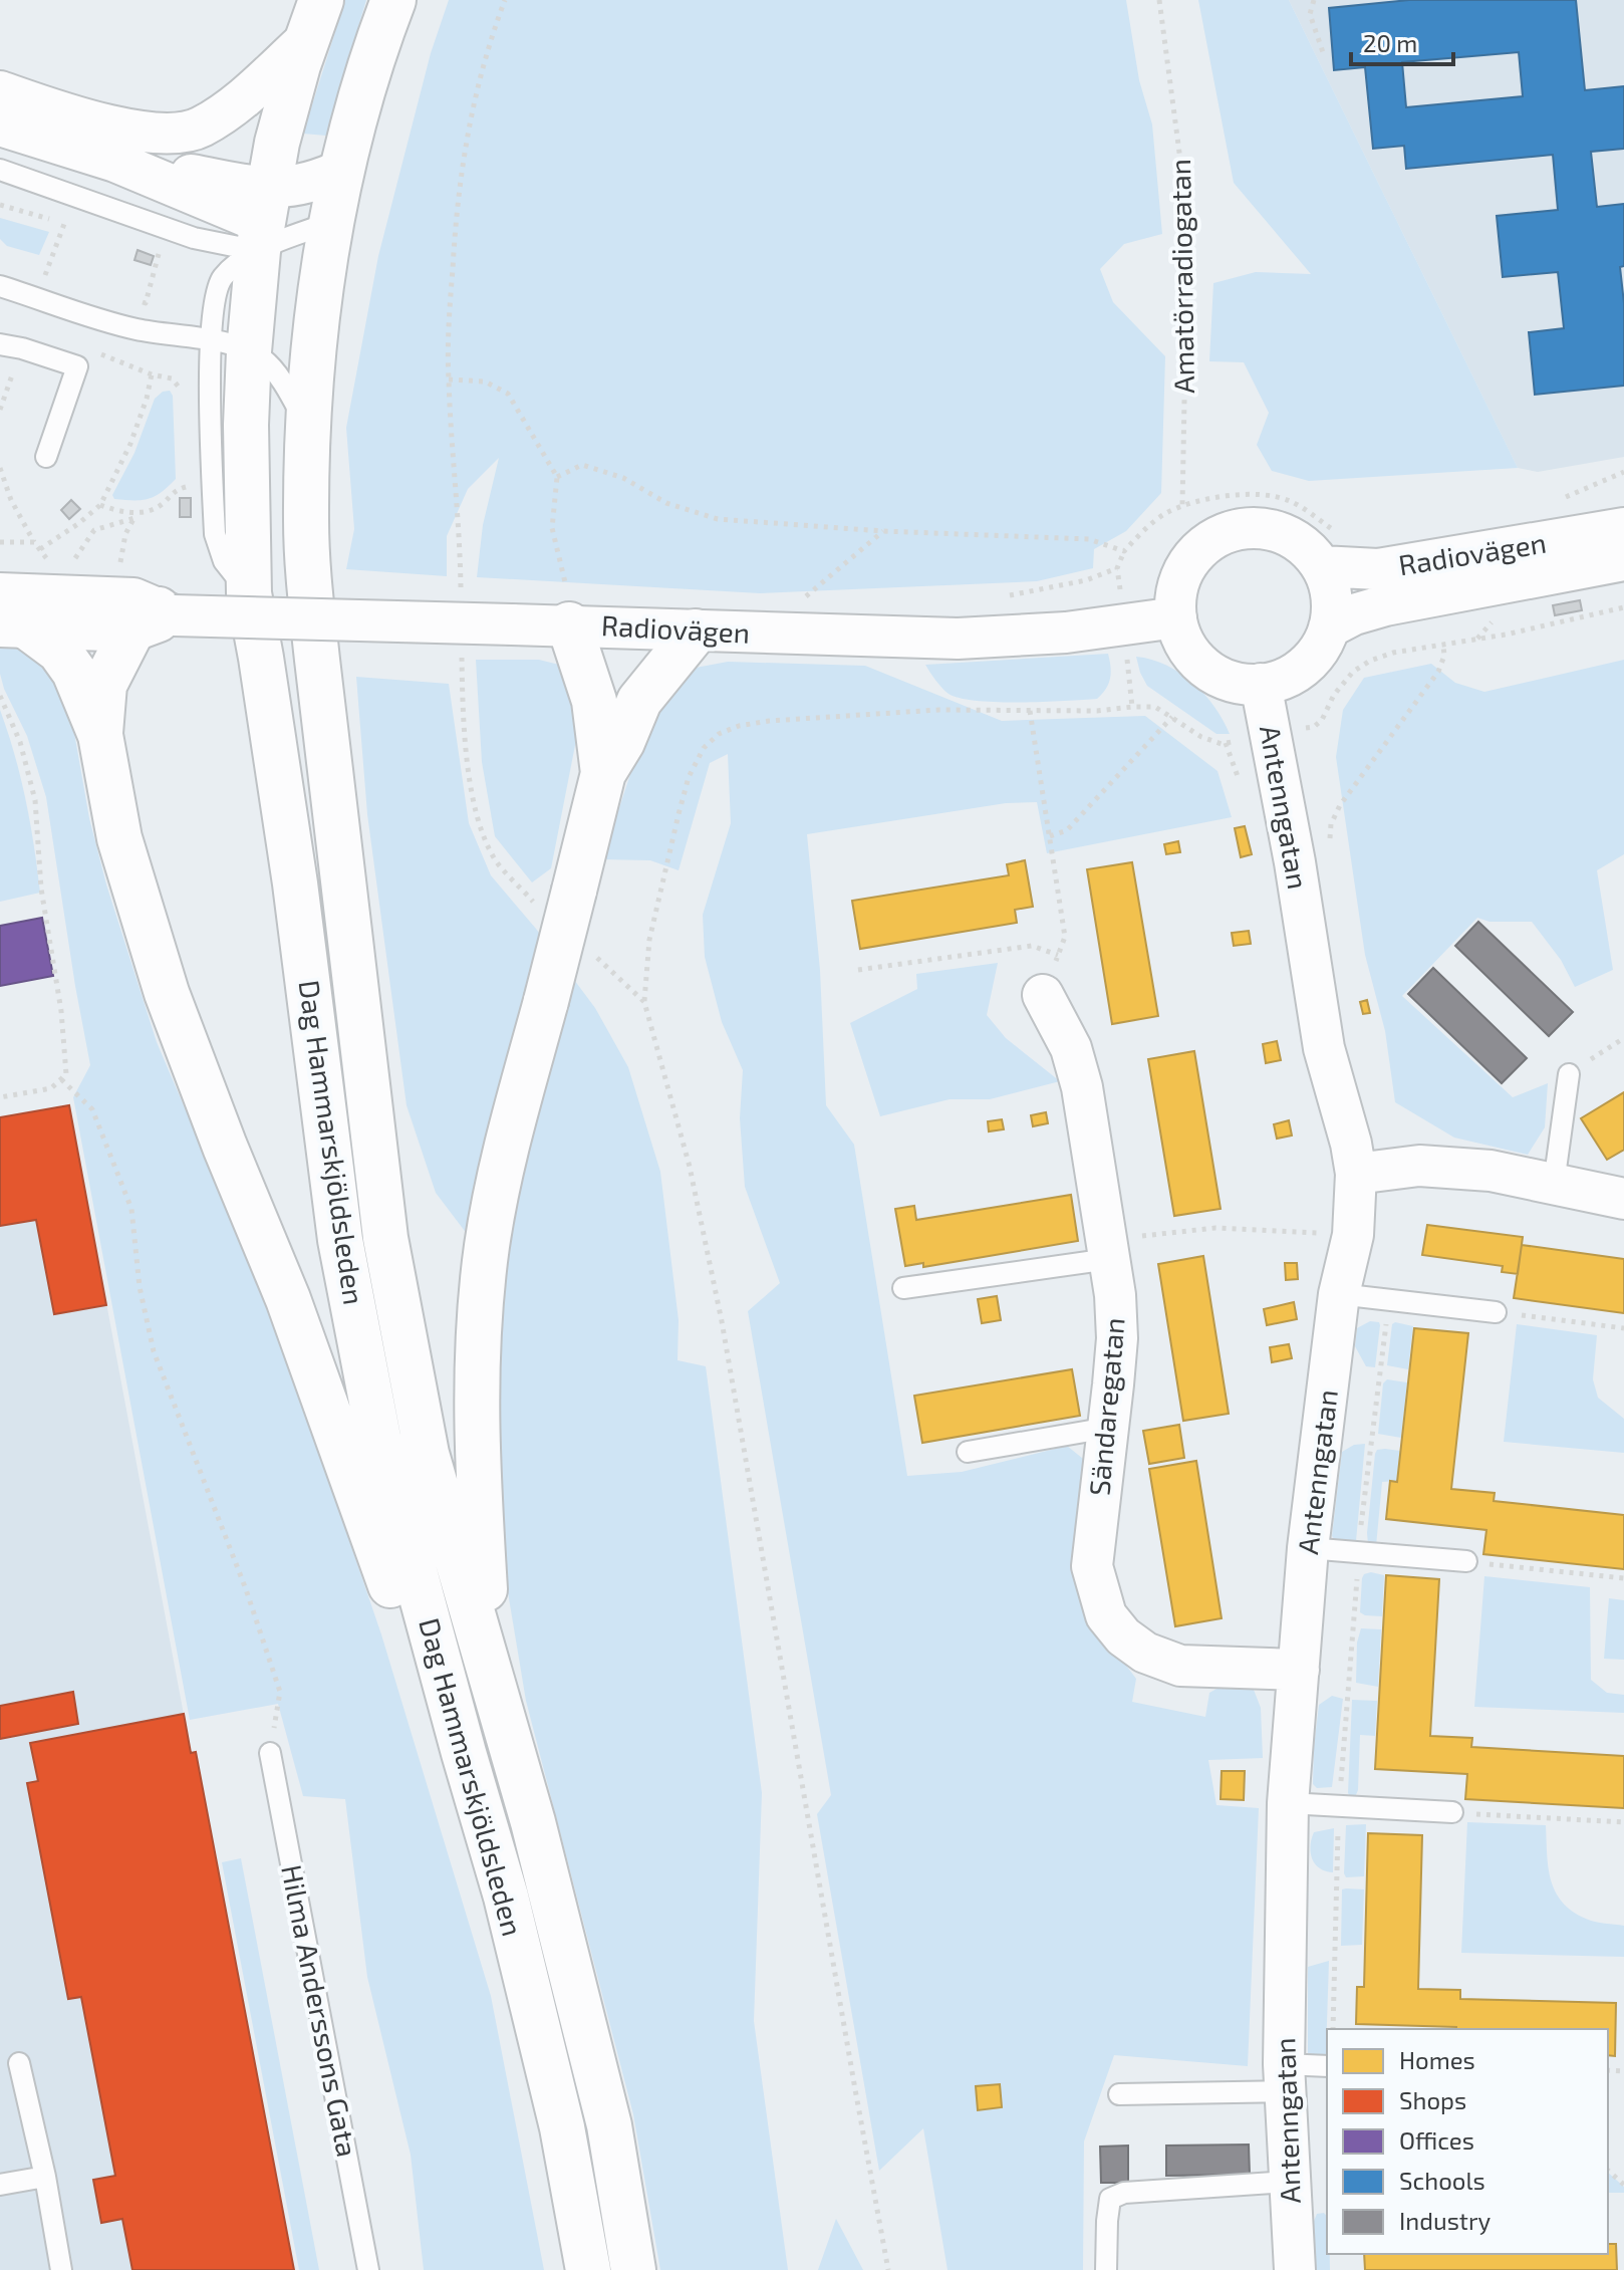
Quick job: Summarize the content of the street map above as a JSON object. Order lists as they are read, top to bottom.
{
  "streets": {
    "main road": ["Dag Hammarskjöldsleden"],
    "street": ["Radiovägen", "Antenngatan", "Sändaregatan"],
    "lane": ["Hilma Anderssons Gata"],
    "path": ["Amatörradiogatan"]
  },
  "crossings": [
    ["Radiovägen", "Antenngatan"],
    ["Antenngatan", "Sändaregatan"]
  ],
  "legend": [
    "Homes",
    "Shops",
    "Offices",
    "Schools",
    "Industry"
  ],
  "scale_bar": "20 m"
}
